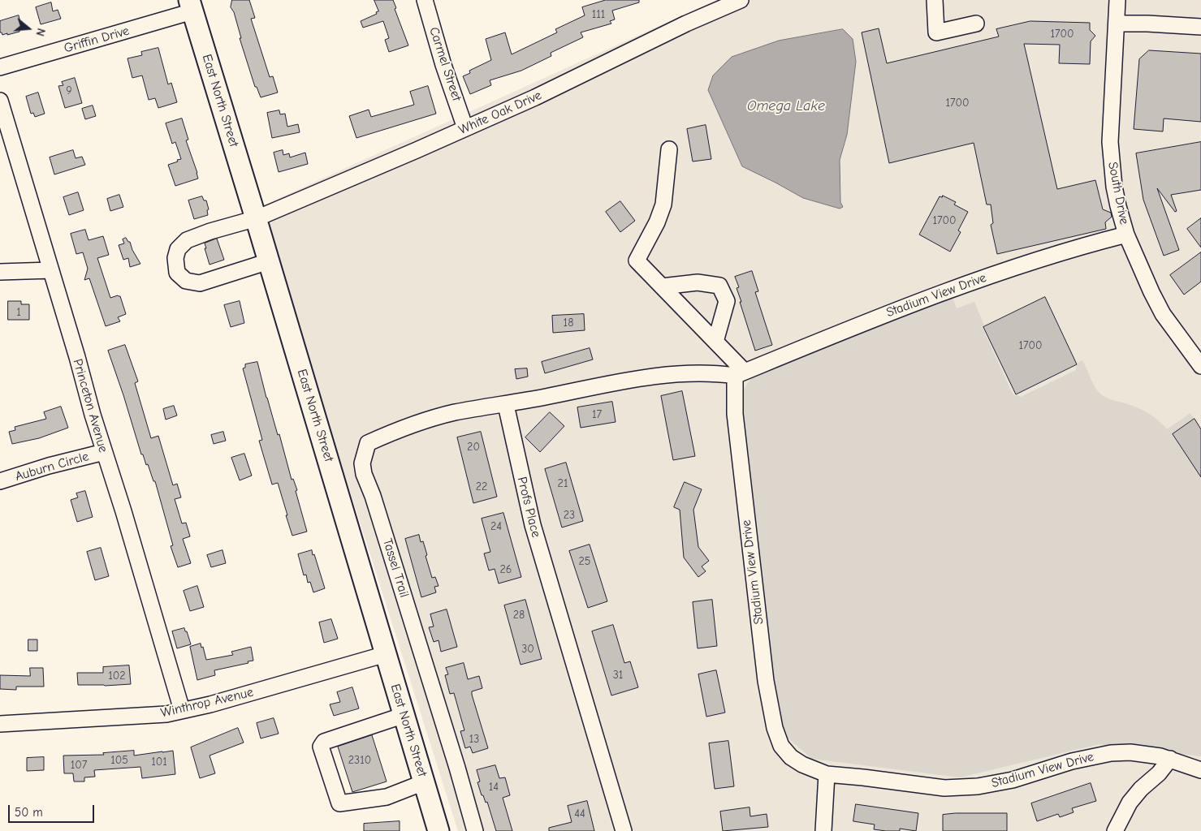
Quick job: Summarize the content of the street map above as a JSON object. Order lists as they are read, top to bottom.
{
  "streets": {
    "main road": ["East North Street"],
    "street": [
      "Griffin Drive",
      "Carmel Street",
      "White Oak Drive",
      "South Drive",
      "Stadium View Drive",
      "Princeton Avenue",
      "Auburn Circle",
      "Profs Place",
      "Tassel Trail",
      "Winthrop Avenue"
    ]
  },
  "crossings": [
    ["Griffin Drive", "East North Street"],
    ["Carmel Street", "White Oak Drive"],
    ["East North Street", "White Oak Drive"],
    ["East North Street", "Winthrop Avenue"],
    ["South Drive", "Stadium View Drive"],
    ["Princeton Avenue", "Auburn Circle"],
    ["Princeton Avenue", "Winthrop Avenue"],
    ["Profs Place", "Tassel Trail"]
  ],
  "water": ["Omega Lake"],
  "house_numbers": [
    "111",
    "1700",
    "9",
    "1700",
    "1700",
    "1",
    "18",
    "1700",
    "17",
    "20",
    "21",
    "22",
    "23",
    "24",
    "25",
    "26",
    "28",
    "30",
    "31",
    "102",
    "13",
    "105",
    "2310",
    "101",
    "107",
    "14",
    "44"
  ],
  "scale_bar": "50 m",
  "north": "right"
}
